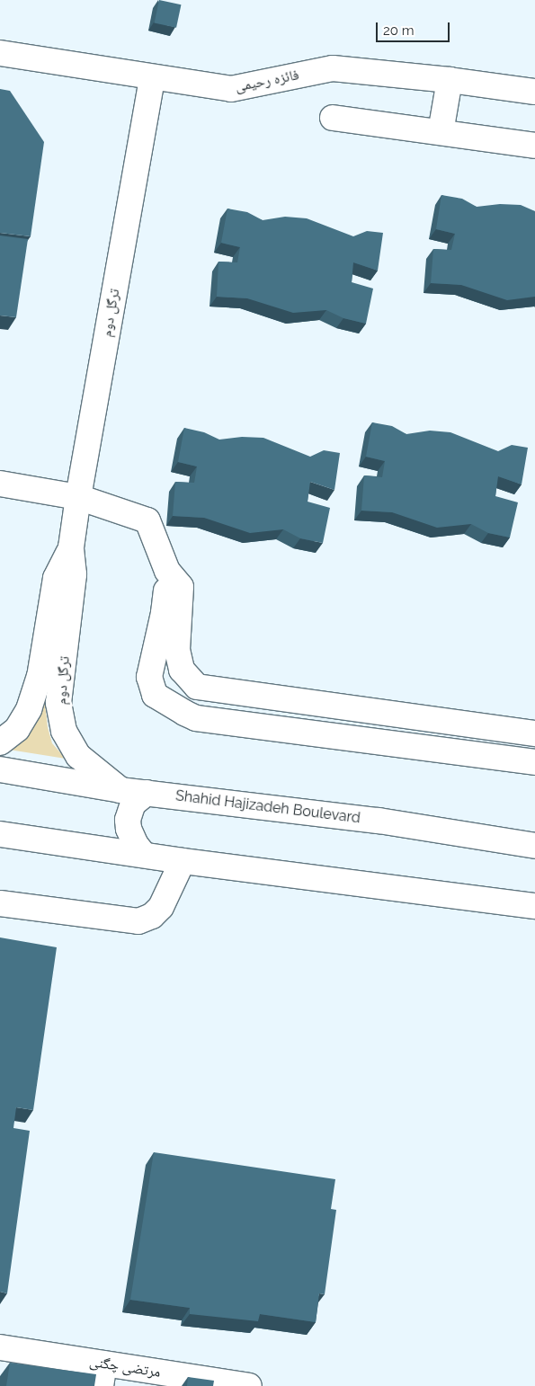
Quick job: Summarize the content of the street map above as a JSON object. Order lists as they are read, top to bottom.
{
  "streets": {
    "street": [
      "فائزه رحیمی",
      "ترگل دوم",
      "Shahid Hajizadeh Boulevard",
      "مرتضی چگنی"
    ]
  },
  "crossings": [
    ["فائزه رحیمی", "ترگل دوم"],
    ["ترگل دوم", "Shahid Hajizadeh Boulevard"]
  ],
  "scale_bar": "20 m"
}
